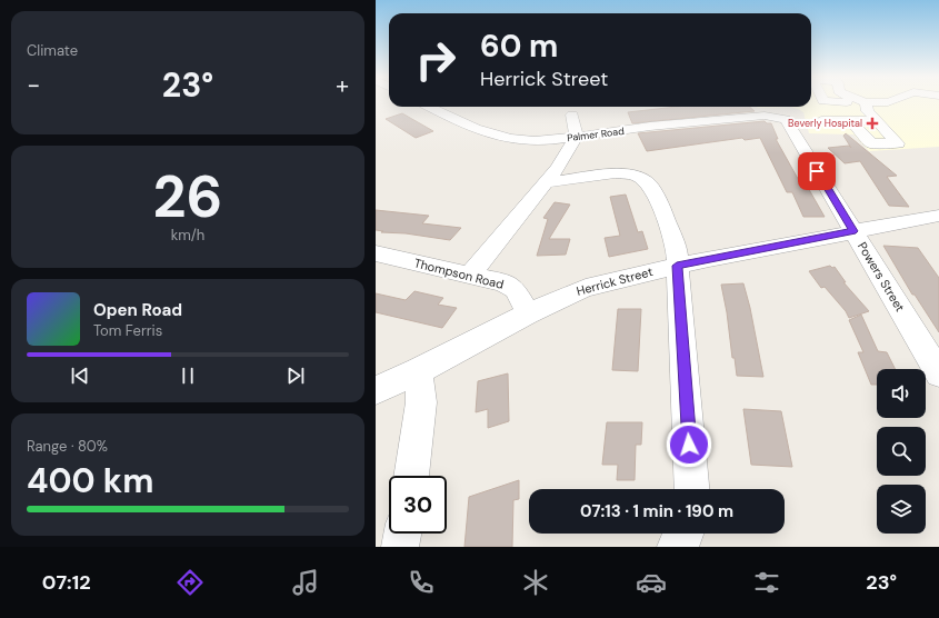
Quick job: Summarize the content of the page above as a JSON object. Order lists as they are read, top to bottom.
{
  "streets": {
    "street": [
      "Palmer Road",
      "Thompson Road",
      "Powers Street",
      "Herrick Street"
    ]
  },
  "crossings": [
    ["Palmer Road", "Powers Street"],
    ["Thompson Road", "Herrick Street"],
    ["Powers Street", "Herrick Street"]
  ],
  "places": {
    "health": ["Beverly Hospital"]
  },
  "page": {
    "tile": [
      "Climate",
      ["26", "km/h"],
      ["Range · 80%", "400 km"]
    ],
    "turn": ["60 m", "Herrick Street"],
    "heat": ["−", "23°", "+"],
    "song": ["Open Road", "Tom Ferris"],
    "limit": "30",
    "trip": "07:13 · 1 min · 190 m",
    "tabs": ["07:12", "23°"]
  }
}
